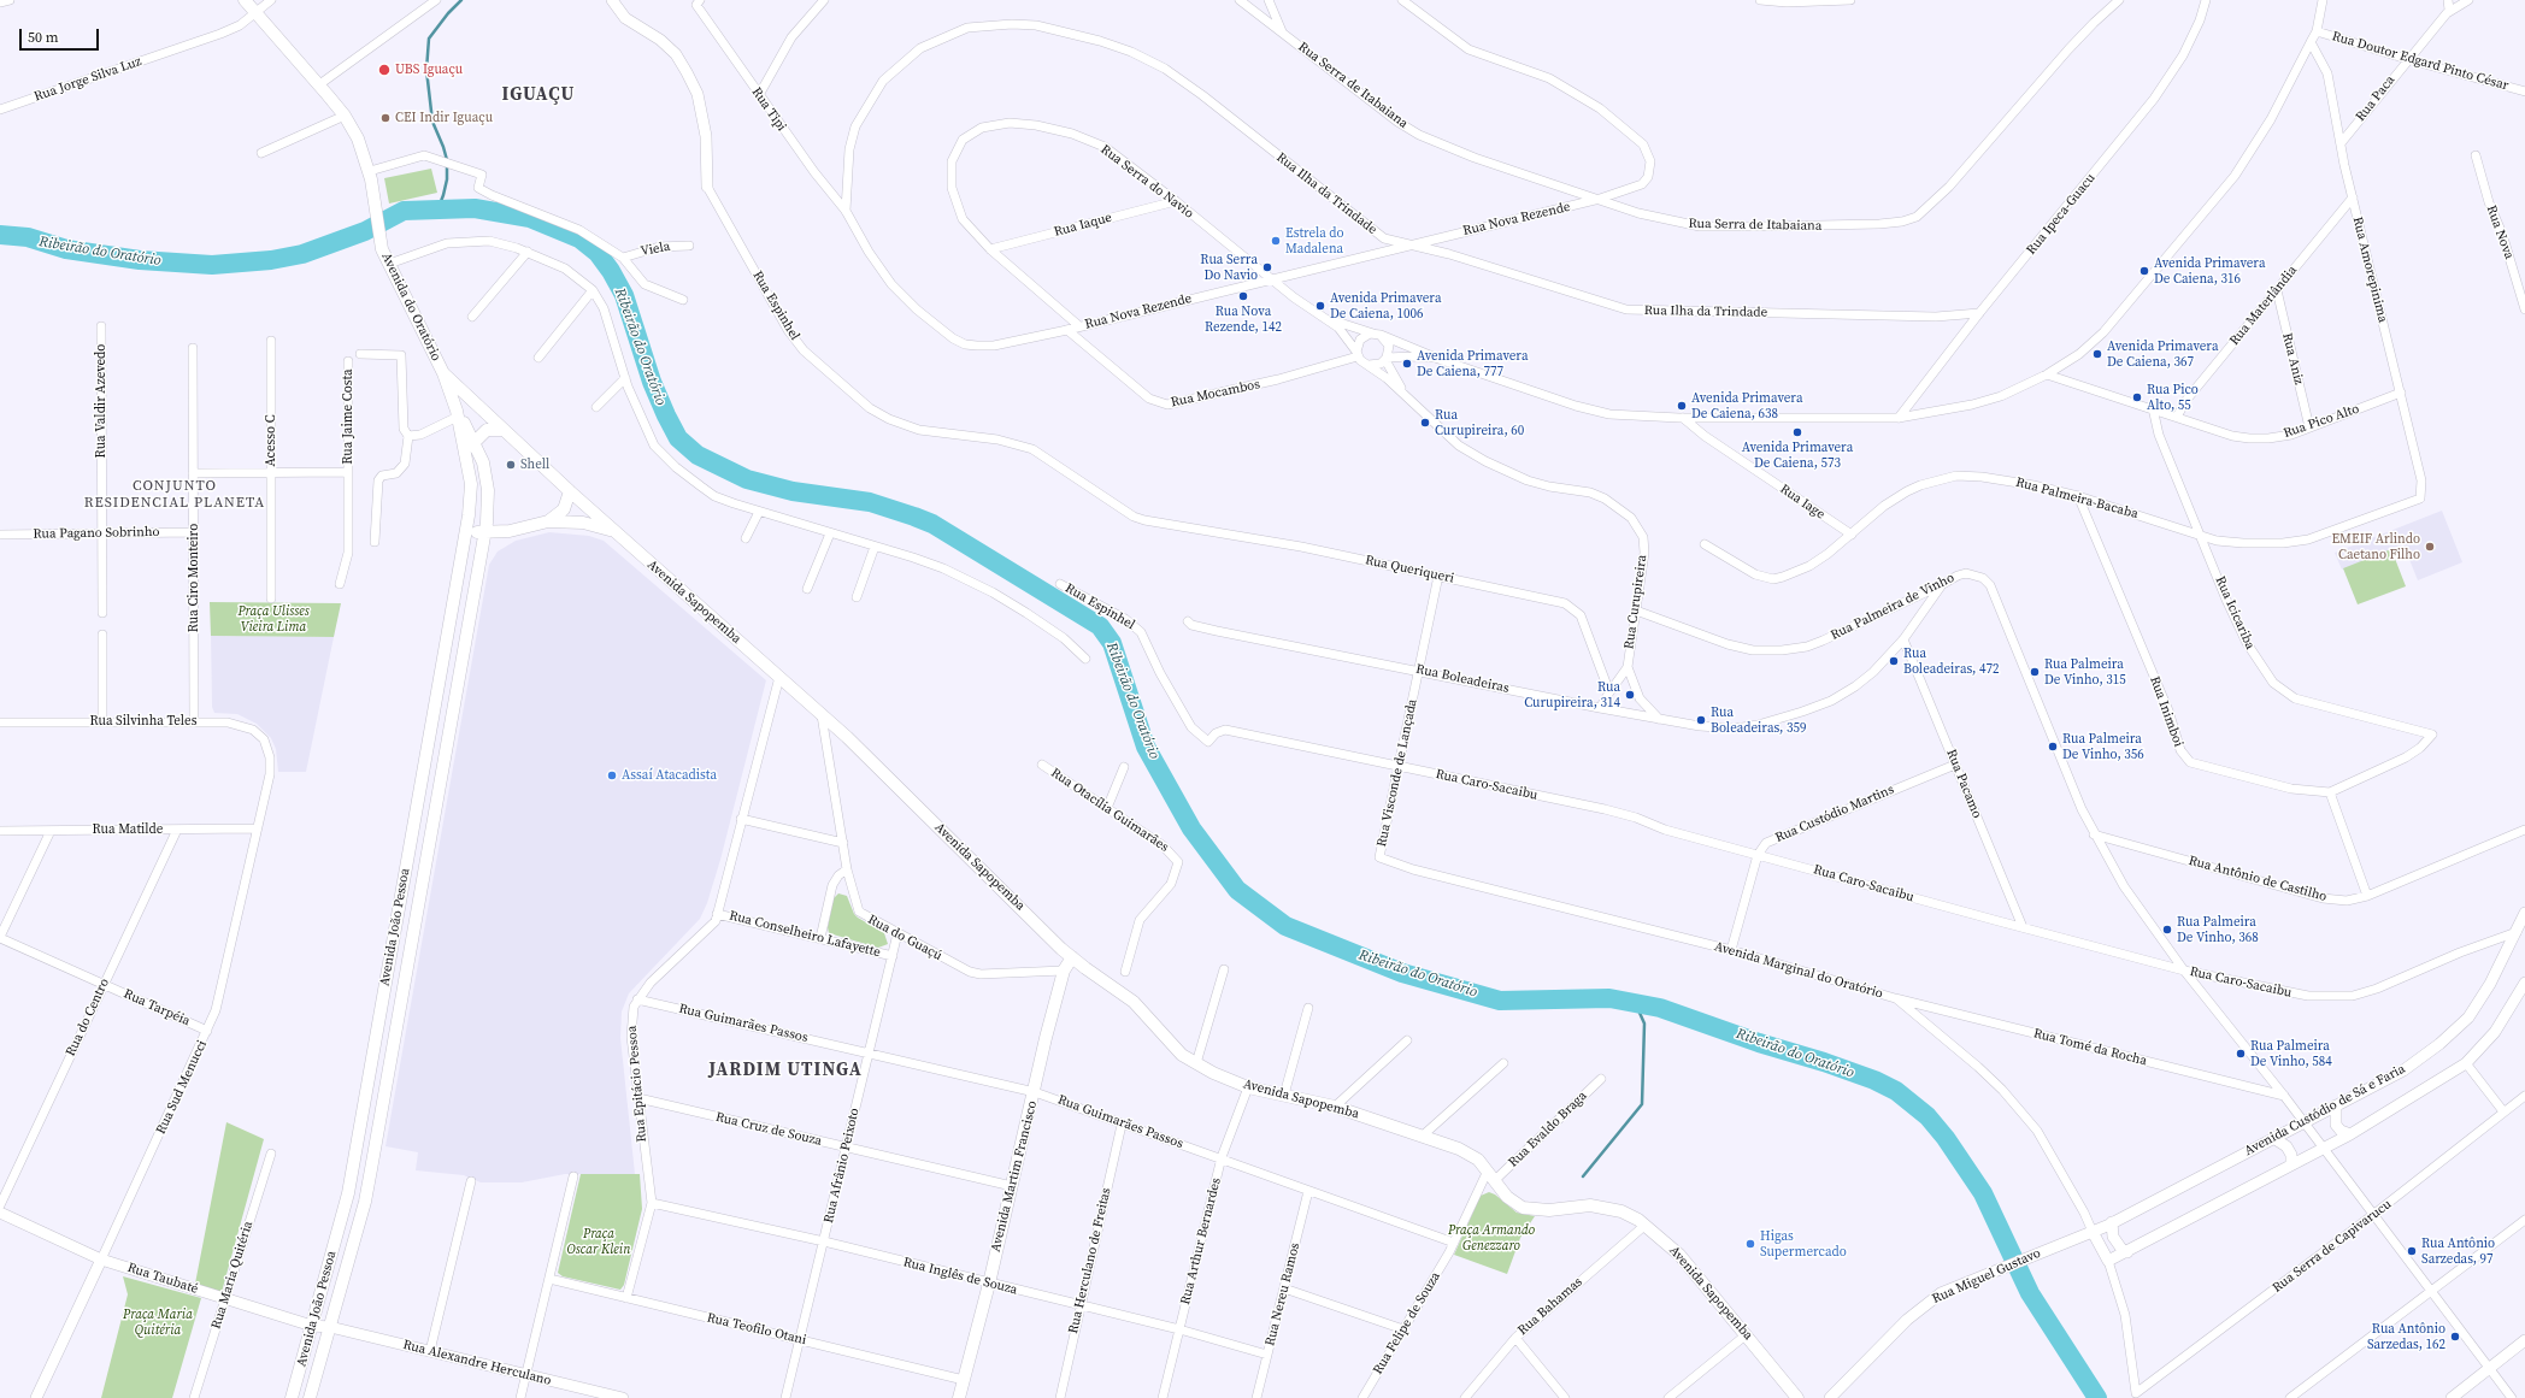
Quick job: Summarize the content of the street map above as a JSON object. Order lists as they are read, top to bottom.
{
  "streets": {
    "main road": [
      "Avenida do Oratório",
      "Avenida Sapopemba",
      "Avenida João Pessoa",
      "Avenida Martim Francisco"
    ],
    "street": [
      "Rua Doutor Edgard Pinto César",
      "Rua Jorge Silva Luz",
      "Rua Serra de Itabaiana",
      "Rua Paca",
      "Rua Tipi",
      "Rua Serra do Navio",
      "Rua Ilha da Trindade",
      "Rua Ipeca-Guacu",
      "Rua Nova Rezende",
      "Rua Iaque",
      "Rua Nova",
      "Viela",
      "Rua Amorepinima",
      "Rua Espinhel",
      "Rua Materlândia",
      "Rua Aniz",
      "Rua Mocambos",
      "Rua Valdir Azevedo",
      "Rua Jaime Costa",
      "Rua Pico Alto",
      "Acesso C",
      "Rua Palmeira-Bacaba",
      "Rua Iage",
      "Rua Pagano Sobrinho",
      "Rua Queriqueri",
      "Rua Ciro Monteiro",
      "Rua Curupireira",
      "Rua Palmeira de Vinho",
      "Rua Icicariba",
      "Rua Boleadeiras",
      "Rua Inimboi",
      "Rua Silvinha Teles",
      "Rua Visconde de Lançada",
      "Rua Pacamo",
      "Rua Caro-Sacaibu",
      "Rua Otacília Guimarães",
      "Rua Custódio Martins",
      "Rua Matilde",
      "Rua Antônio de Castilho",
      "Rua Conselheiro Lafayette",
      "Rua do Guaçú",
      "Avenida Marginal do Oratório",
      "Rua Tarpéia",
      "Rua do Centro",
      "Rua Guimarães Passos",
      "Rua Tomé da Rocha",
      "Rua Epitácio Pessoa",
      "Rua Sud Menucci",
      "Avenida Custódio de Sá e Faria",
      "Rua Cruz de Souza",
      "Rua Evaldo Braga",
      "Rua Afrânio Peixoto",
      "Rua Arthur Bernardes",
      "Rua Serra de Capivarucu",
      "Rua Herculano de Freitas",
      "Rua Maria Quitéria",
      "Rua Inglês de Souza",
      "Rua Miguel Gustavo",
      "Rua Taubaté",
      "Rua Nereu Ramos",
      "Rua Bahamas",
      "Rua Felipe de Souza",
      "Rua Teofilo Otani",
      "Rua Alexandre Herculano"
    ]
  },
  "crossings": [
    ["Rua Doutor Edgard Pinto César", "Rua Paca"],
    ["Rua Jorge Silva Luz", "Avenida do Oratório"],
    ["Rua Serra de Itabaiana", "Rua Nova Rezende"],
    ["Rua Paca", "Rua Amorepinima"],
    ["Rua Tipi", "Rua Ilha da Trindade"],
    ["Rua Tipi", "Rua Nova Rezende"],
    ["Rua Serra do Navio", "Rua Nova Rezende"],
    ["Rua Serra do Navio", "Rua Iaque"],
    ["Rua Ilha da Trindade", "Rua Ipeca-Guacu"],
    ["Rua Ilha da Trindade", "Rua Nova Rezende"],
    ["Rua Nova Rezende", "Rua Mocambos"],
    ["Rua Amorepinima", "Rua Materlândia"],
    ["Rua Amorepinima", "Rua Pico Alto"],
    ["Rua Amorepinima", "Rua Palmeira-Bacaba"],
    ["Rua Espinhel", "Rua Queriqueri"],
    ["Rua Espinhel", "Rua Caro-Sacaibu"],
    ["Rua Materlândia", "Rua Aniz"],
    ["Rua Materlândia", "Rua Pico Alto"],
    ["Avenida do Oratório", "Avenida Sapopemba"],
    ["Avenida do Oratório", "Avenida João Pessoa"],
    ["Rua Aniz", "Rua Pico Alto"],
    ["Rua Mocambos", "Rua Curupireira"],
    ["Rua Valdir Azevedo", "Rua Pagano Sobrinho"],
    ["Rua Jaime Costa", "Acesso C"],
    ["Rua Jaime Costa", "Rua Ciro Monteiro"],
    ["Rua Pico Alto", "Rua Icicariba"],
    ["Rua Palmeira-Bacaba", "Rua Iage"],
    ["Rua Palmeira-Bacaba", "Rua Icicariba"],
    ["Rua Palmeira-Bacaba", "Rua Inimboi"],
    ["Rua Pagano Sobrinho", "Rua Ciro Monteiro"],
    ["Rua Queriqueri", "Rua Curupireira"],
    ["Rua Queriqueri", "Rua Visconde de Lançada"],
    ["Rua Ciro Monteiro", "Rua Silvinha Teles"],
    ["Avenida Sapopemba", "Rua do Guaçú"],
    ["Avenida Sapopemba", "Rua Epitácio Pessoa"],
    ["Avenida Sapopemba", "Rua Evaldo Braga"],
    ["Avenida Sapopemba", "Avenida Martim Francisco"],
    ["Avenida Sapopemba", "Rua Arthur Bernardes"],
    ["Avenida Sapopemba", "Rua Bahamas"],
    ["Avenida Sapopemba", "Rua Felipe de Souza"],
    ["Rua Curupireira", "Rua Palmeira de Vinho"],
    ["Rua Curupireira", "Rua Boleadeiras"],
    ["Rua Palmeira de Vinho", "Rua Boleadeiras"],
    ["Rua Palmeira de Vinho", "Rua Caro-Sacaibu"],
    ["Rua Palmeira de Vinho", "Rua Antônio de Castilho"],
    ["Rua Palmeira de Vinho", "Rua Tomé da Rocha"],
    ["Rua Palmeira de Vinho", "Avenida Custódio de Sá e Faria"],
    ["Rua Palmeira de Vinho", "Rua Serra de Capivarucu"],
    ["Rua Icicariba", "Rua Inimboi"],
    ["Rua Boleadeiras", "Rua Visconde de Lançada"],
    ["Rua Boleadeiras", "Rua Pacamo"],
    ["Rua Silvinha Teles", "Rua Sud Menucci"],
    ["Rua Visconde de Lançada", "Rua Caro-Sacaibu"],
    ["Rua Visconde de Lançada", "Avenida Marginal do Oratório"],
    ["Rua Pacamo", "Rua Caro-Sacaibu"],
    ["Rua Pacamo", "Rua Custódio Martins"],
    ["Rua Caro-Sacaibu", "Rua Custódio Martins"],
    ["Rua Caro-Sacaibu", "Avenida Custódio de Sá e Faria"],
    ["Rua Custódio Martins", "Avenida Marginal do Oratório"],
    ["Rua Matilde", "Rua do Centro"],
    ["Rua Matilde", "Rua Sud Menucci"],
    ["Avenida João Pessoa", "Rua Taubaté"],
    ["Avenida João Pessoa", "Rua Alexandre Herculano"],
    ["Rua Conselheiro Lafayette", "Rua Epitácio Pessoa"],
    ["Rua Conselheiro Lafayette", "Rua Afrânio Peixoto"],
    ["Rua do Guaçú", "Rua Afrânio Peixoto"],
    ["Rua do Guaçú", "Avenida Martim Francisco"],
    ["Avenida Marginal do Oratório", "Rua Tomé da Rocha"],
    ["Avenida Marginal do Oratório", "Avenida Custódio de Sá e Faria"],
    ["Avenida Marginal do Oratório", "Rua Serra de Capivarucu"],
    ["Avenida Marginal do Oratório", "Rua Miguel Gustavo"],
    ["Rua Tarpéia", "Rua do Centro"],
    ["Rua Tarpéia", "Rua Sud Menucci"],
    ["Rua Guimarães Passos", "Rua Epitácio Pessoa"],
    ["Rua Guimarães Passos", "Rua Afrânio Peixoto"],
    ["Rua Guimarães Passos", "Avenida Martim Francisco"],
    ["Rua Guimarães Passos", "Rua Arthur Bernardes"],
    ["Rua Guimarães Passos", "Rua Herculano de Freitas"],
    ["Rua Guimarães Passos", "Rua Nereu Ramos"],
    ["Rua Guimarães Passos", "Rua Felipe de Souza"],
    ["Rua Epitácio Pessoa", "Rua Cruz de Souza"],
    ["Rua Epitácio Pessoa", "Rua Inglês de Souza"],
    ["Rua Epitácio Pessoa", "Rua Teofilo Otani"],
    ["Rua Sud Menucci", "Rua Taubaté"],
    ["Avenida Custódio de Sá e Faria", "Rua Miguel Gustavo"],
    ["Rua Cruz de Souza", "Rua Afrânio Peixoto"],
    ["Rua Cruz de Souza", "Avenida Martim Francisco"],
    ["Rua Evaldo Braga", "Rua Felipe de Souza"],
    ["Rua Afrânio Peixoto", "Rua Inglês de Souza"],
    ["Rua Afrânio Peixoto", "Rua Teofilo Otani"],
    ["Avenida Martim Francisco", "Rua Inglês de Souza"],
    ["Avenida Martim Francisco", "Rua Teofilo Otani"],
    ["Rua Arthur Bernardes", "Rua Inglês de Souza"],
    ["Rua Herculano de Freitas", "Rua Inglês de Souza"],
    ["Rua Maria Quitéria", "Rua Taubaté"],
    ["Rua Inglês de Souza", "Rua Nereu Ramos"],
    ["Rua Taubaté", "Rua Alexandre Herculano"]
  ],
  "districts": ["IGUAÇU", "CONJUNTO RESIDENCIAL PLANETA", "JARDIM UTINGA"],
  "water": ["Ribeirão do Oratório"],
  "parks": [
    "Praça Ulisses Vieira Lima",
    "Praça Armando Genezzaro",
    "Praça Oscar Klein",
    "Praça Maria Quitéria"
  ],
  "places": [
    "UBS Iguaçu",
    "CEI Indir Iguaçu",
    "Estrela do Madalena",
    "Rua Serra Do Navio",
    "Avenida Primavera De Caiena, 316",
    "Rua Nova Rezende, 142",
    "Avenida Primavera De Caiena, 1006",
    "Avenida Primavera De Caiena, 367",
    "Avenida Primavera De Caiena, 777",
    "Rua Pico Alto, 55",
    "Avenida Primavera De Caiena, 638",
    "Rua Curupireira, 60",
    "Avenida Primavera De Caiena, 573",
    "Shell",
    "EMEIF Arlindo Caetano Filho",
    "Rua Boleadeiras, 472",
    "Rua Palmeira De Vinho, 315",
    "Rua Curupireira, 314",
    "Rua Boleadeiras, 359",
    "Rua Palmeira De Vinho, 356",
    "Assaí Atacadista",
    "Rua Palmeira De Vinho, 368",
    "Rua Palmeira De Vinho, 584",
    "Higas Supermercado",
    "Rua Antônio Sarzedas, 97",
    "Rua Antônio Sarzedas, 162"
  ],
  "scale_bar": "50 m"
}
